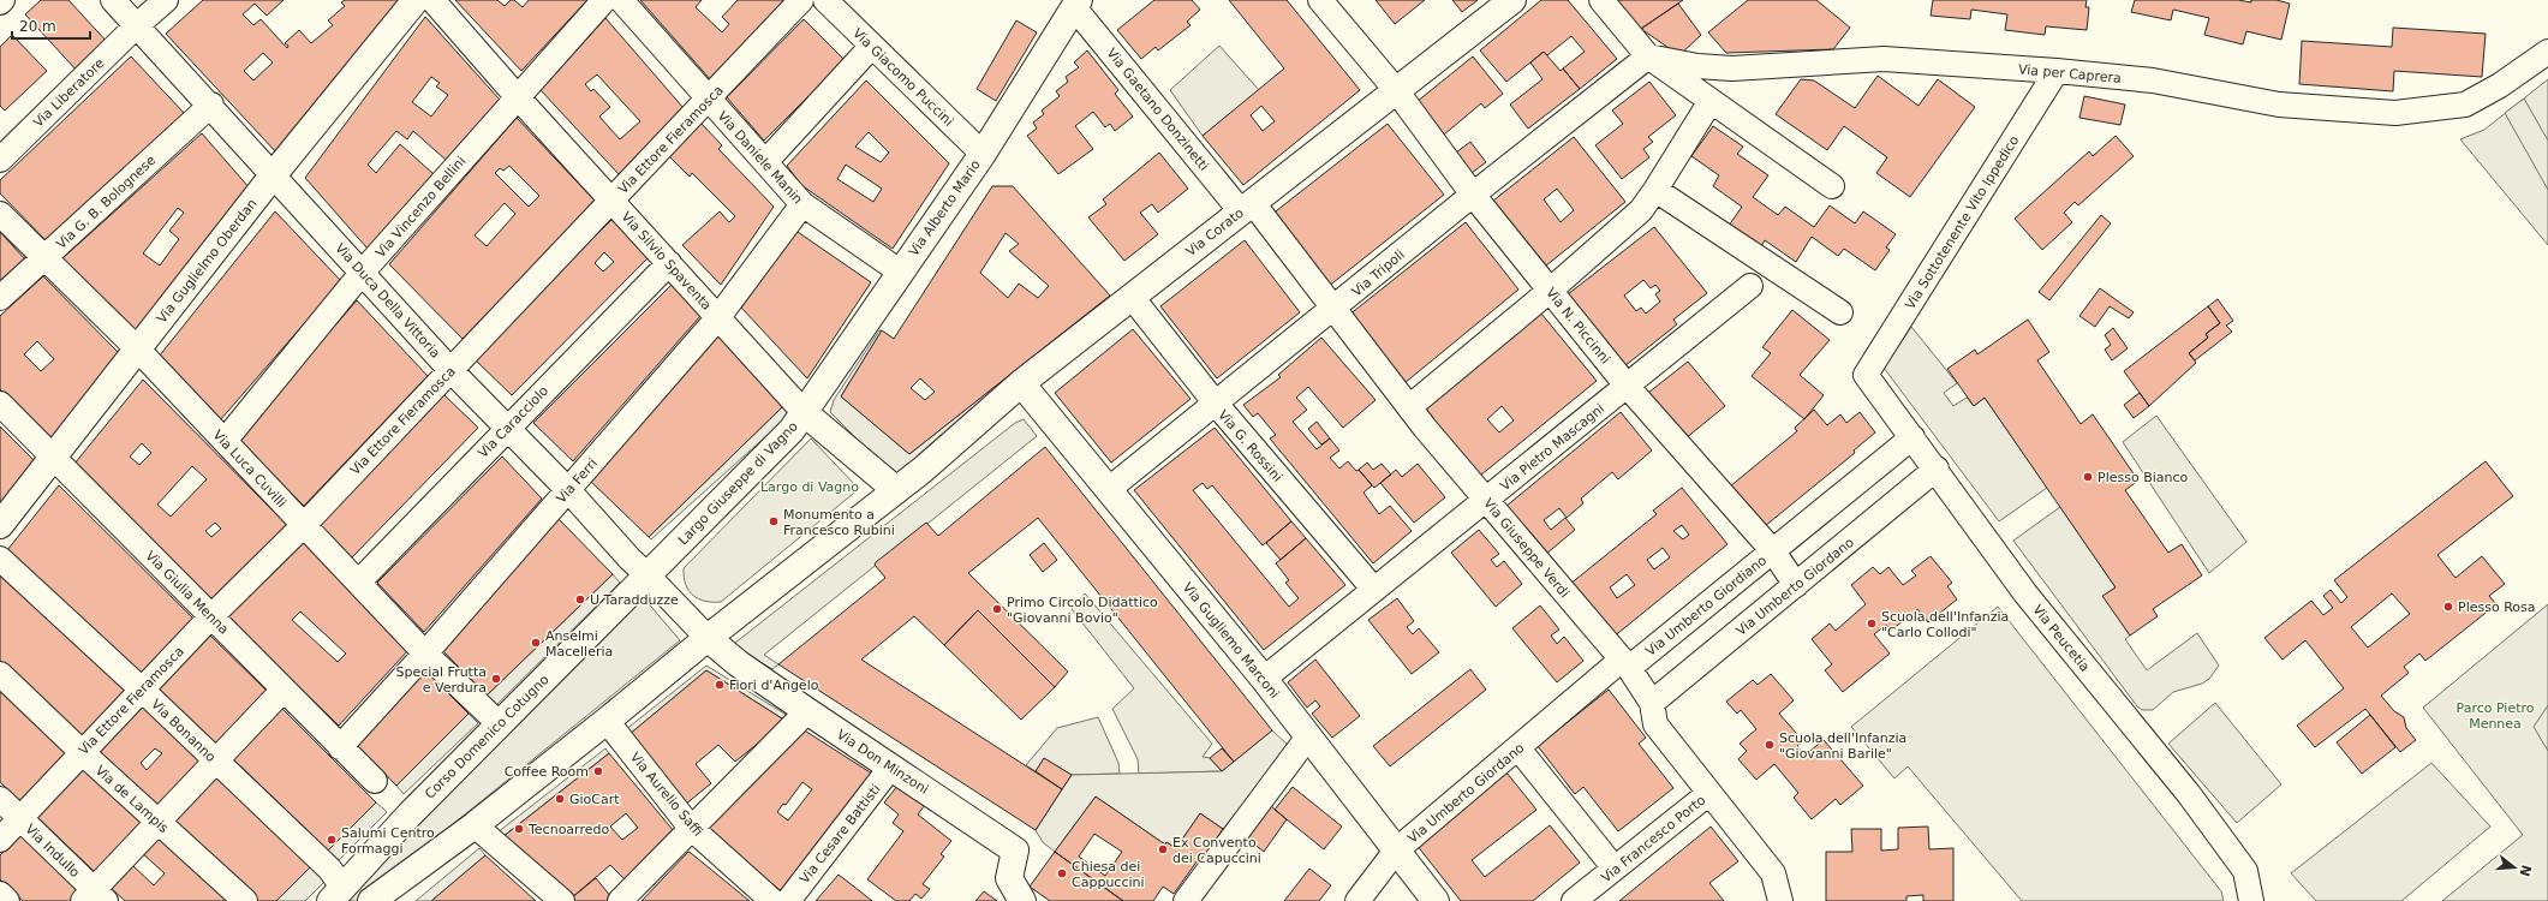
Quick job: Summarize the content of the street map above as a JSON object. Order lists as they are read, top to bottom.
{
  "streets": {
    "main road": [
      "Via Alberto Mario",
      "Via Corato",
      "Via Guglielmo Oberdan",
      "Largo Giuseppe di Vagno",
      "Via Gugliemo Marconi",
      "Corso Domenico Cotugno",
      "Via Don Minzoni"
    ],
    "street": [
      "Via per Caprera",
      "Via Giacomo Puccini",
      "Via Liberatore",
      "Via Gaetano Donzinetti",
      "Via Ettore Fieramosca",
      "Via Daniele Manin",
      "Via G. B. Bolognese",
      "Via Vincenzo Bellini",
      "Via Sottotenente Vito Ippedico",
      "Via Silvio Spaventa",
      "Via Tripoli",
      "Via Duca Della Vittoria",
      "Via N. Piccinni",
      "Via Caracciolo",
      "Via G. Rossini",
      "Via Pietro Mascagni",
      "Via Luca Cuvilli",
      "Via Ferri",
      "Via Giuseppe Verdi",
      "Via Umberto Giordano",
      "Via Giulia Menna",
      "Via Umberto Giordiano",
      "Via Peucetia",
      "Via Bonanno",
      "Via Aurelio Saffi",
      "Via de Lampis",
      "Via Cesare Battisti",
      "Via Francesco Porto",
      "Via Indullo"
    ]
  },
  "crossings": [
    ["Via per Caprera", "Via Sottotenente Vito Ippedico"],
    ["Via per Caprera", "Via Tripoli"],
    ["Via Giacomo Puccini", "Via Alberto Mario"],
    ["Via Liberatore", "Via Duca Della Vittoria"],
    ["Via Gaetano Donzinetti", "Via Alberto Mario"],
    ["Via Gaetano Donzinetti", "Via Corato"],
    ["Via Gaetano Donzinetti", "Via Giuseppe Verdi"],
    ["Via Ettore Fieramosca", "Via Daniele Manin"],
    ["Via Ettore Fieramosca", "Via Silvio Spaventa"],
    ["Via Ettore Fieramosca", "Via Duca Della Vittoria"],
    ["Via Ettore Fieramosca", "Via Luca Cuvilli"],
    ["Via Ettore Fieramosca", "Via Giulia Menna"],
    ["Via Ettore Fieramosca", "Via Bonanno"],
    ["Via Ettore Fieramosca", "Via de Lampis"],
    ["Via Ettore Fieramosca", "Via Indullo"],
    ["Via Daniele Manin", "Via Alberto Mario"],
    ["Via Daniele Manin", "Via Ferri"],
    ["Via G. B. Bolognese", "Via Duca Della Vittoria"],
    ["Via G. B. Bolognese", "Via Luca Cuvilli"],
    ["Via Vincenzo Bellini", "Via Silvio Spaventa"],
    ["Via Vincenzo Bellini", "Via Duca Della Vittoria"],
    ["Via Vincenzo Bellini", "Via Luca Cuvilli"],
    ["Via Alberto Mario", "Via Silvio Spaventa"],
    ["Via Alberto Mario", "Largo Giuseppe di Vagno"],
    ["Via Sottotenente Vito Ippedico", "Via Peucetia"],
    ["Via Corato", "Via N. Piccinni"],
    ["Via Corato", "Via G. Rossini"],
    ["Via Corato", "Largo Giuseppe di Vagno"],
    ["Via Corato", "Via Giuseppe Verdi"],
    ["Via Corato", "Via Gugliemo Marconi"],
    ["Via Guglielmo Oberdan", "Via Duca Della Vittoria"],
    ["Via Guglielmo Oberdan", "Via Luca Cuvilli"],
    ["Via Guglielmo Oberdan", "Via Giulia Menna"],
    ["Via Silvio Spaventa", "Via Caracciolo"],
    ["Via Silvio Spaventa", "Via Ferri"],
    ["Via Silvio Spaventa", "Largo Giuseppe di Vagno"],
    ["Via Tripoli", "Via N. Piccinni"],
    ["Via Tripoli", "Via G. Rossini"],
    ["Via Tripoli", "Via Giuseppe Verdi"],
    ["Via Tripoli", "Via Gugliemo Marconi"],
    ["Via Duca Della Vittoria", "Via Caracciolo"],
    ["Via Duca Della Vittoria", "Via Ferri"],
    ["Via Duca Della Vittoria", "Largo Giuseppe di Vagno"],
    ["Via Duca Della Vittoria", "Corso Domenico Cotugno"],
    ["Via Duca Della Vittoria", "Via Don Minzoni"],
    ["Via N. Piccinni", "Via Pietro Mascagni"],
    ["Via N. Piccinni", "Via Umberto Giordiano"],
    ["Via Caracciolo", "Via Luca Cuvilli"],
    ["Via G. Rossini", "Via Pietro Mascagni"],
    ["Via Pietro Mascagni", "Via Giuseppe Verdi"],
    ["Via Pietro Mascagni", "Via Gugliemo Marconi"],
    ["Via Luca Cuvilli", "Via Ferri"],
    ["Via Luca Cuvilli", "Corso Domenico Cotugno"],
    ["Via Ferri", "Via Giulia Menna"],
    ["Largo Giuseppe di Vagno", "Corso Domenico Cotugno"],
    ["Via Giuseppe Verdi", "Via Umberto Giordano"],
    ["Via Giuseppe Verdi", "Via Umberto Giordiano"],
    ["Via Giuseppe Verdi", "Via Francesco Porto"],
    ["Via Umberto Giordano", "Via Umberto Giordiano"],
    ["Via Umberto Giordano", "Via Peucetia"],
    ["Via Umberto Giordano", "Via Gugliemo Marconi"],
    ["Via Bonanno", "Corso Domenico Cotugno"],
    ["Via Don Minzoni", "Via Cesare Battisti"]
  ],
  "parks": ["Largo di Vagno", "Parco Pietro Mennea"],
  "places": [
    "Plesso Bianco",
    "Monumento a Francesco Rubini",
    "U Taradduzze",
    "Plesso Rosa",
    "Primo Circolo Didattico \"Giovanni Bovio\"",
    "Scuola dell'Infanzia \"Carlo Collodi\"",
    "Anselmi Macelleria",
    "Special Frutta e Verdura",
    "Fiori d'Angelo",
    "Scuola dell'Infanzia \"Giovanni Barile\"",
    "Coffee Room",
    "GioCart",
    "Tecnoarredo",
    "Salumi Centro Formaggi",
    "Ex Convento dei Capuccini",
    "Chiesa dei Cappuccini"
  ],
  "scale_bar": "20 m",
  "north": "right"
}
